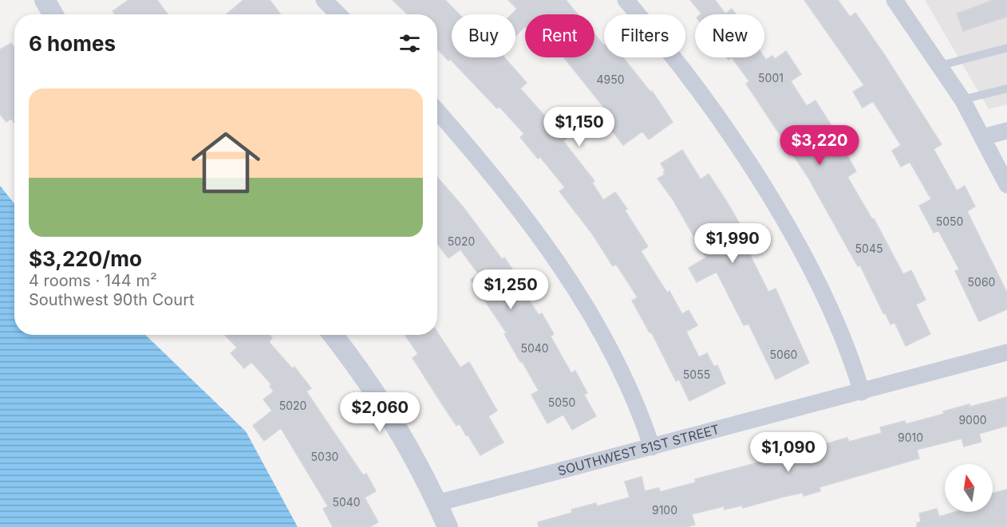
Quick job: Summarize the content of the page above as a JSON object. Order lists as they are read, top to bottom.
{
  "streets": {
    "street": ["SOUTHWEST 51ST STREET"]
  },
  "house_numbers": [
    "5001",
    "4950",
    "5050",
    "5020",
    "5045",
    "5060",
    "5040",
    "5060",
    "5055",
    "5050",
    "5020",
    "9000",
    "9010",
    "5030",
    "5040",
    "9100"
  ],
  "north": "top",
  "page": {
    "chip": [
      "Buy",
      "Rent",
      "Filters",
      "New"
    ],
    "heading": "6 homes",
    "list": [
      {
        "name": "$3,220/mo",
        "note": "4 rooms · 144 m² · Southwest 90th Court"
      }
    ],
    "price": [
      "$1,150",
      "$3,220",
      "$1,990",
      "$1,250",
      "$2,060",
      "$1,090"
    ]
  }
}
